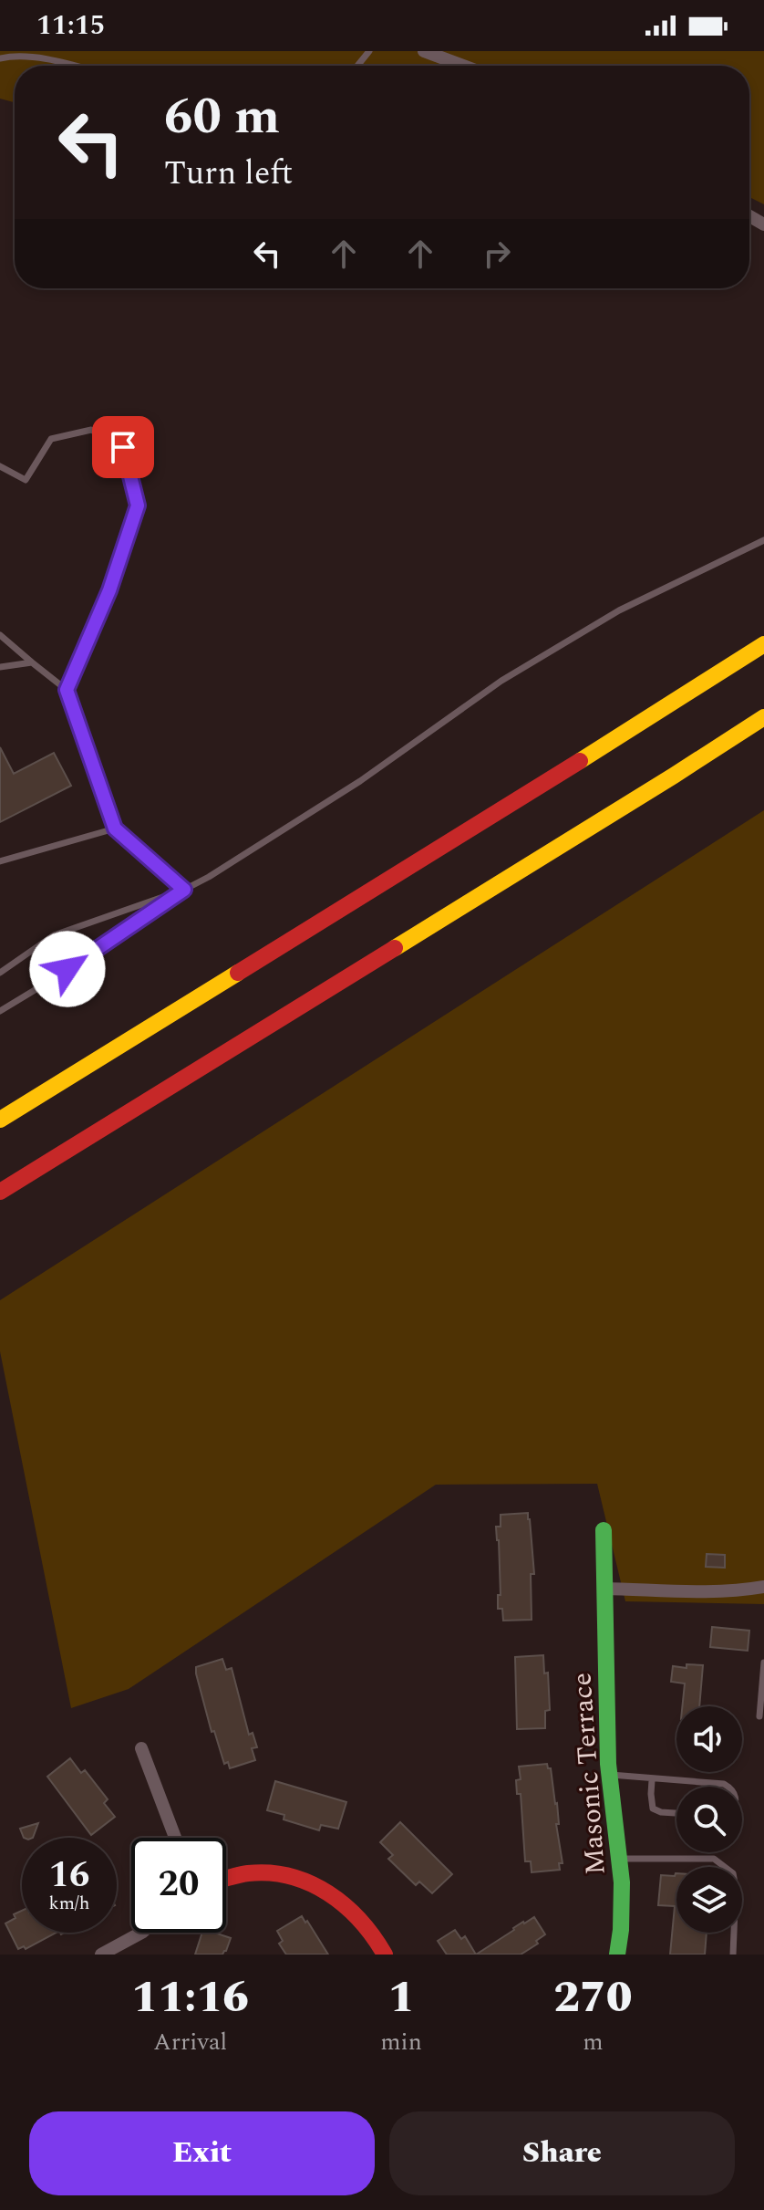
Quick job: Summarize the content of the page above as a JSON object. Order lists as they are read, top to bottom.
{
  "streets": {
    "main road": ["Masonic Terrace"]
  },
  "page": {
    "status": "11:15",
    "turn": ["60 m", "Turn left"],
    "speed": "16 km/h",
    "limit": "20",
    "eta": [
      "11:16",
      "Arrival",
      "1",
      "min",
      "270",
      "m"
    ],
    "buttons": ["Exit", "Share"]
  }
}
